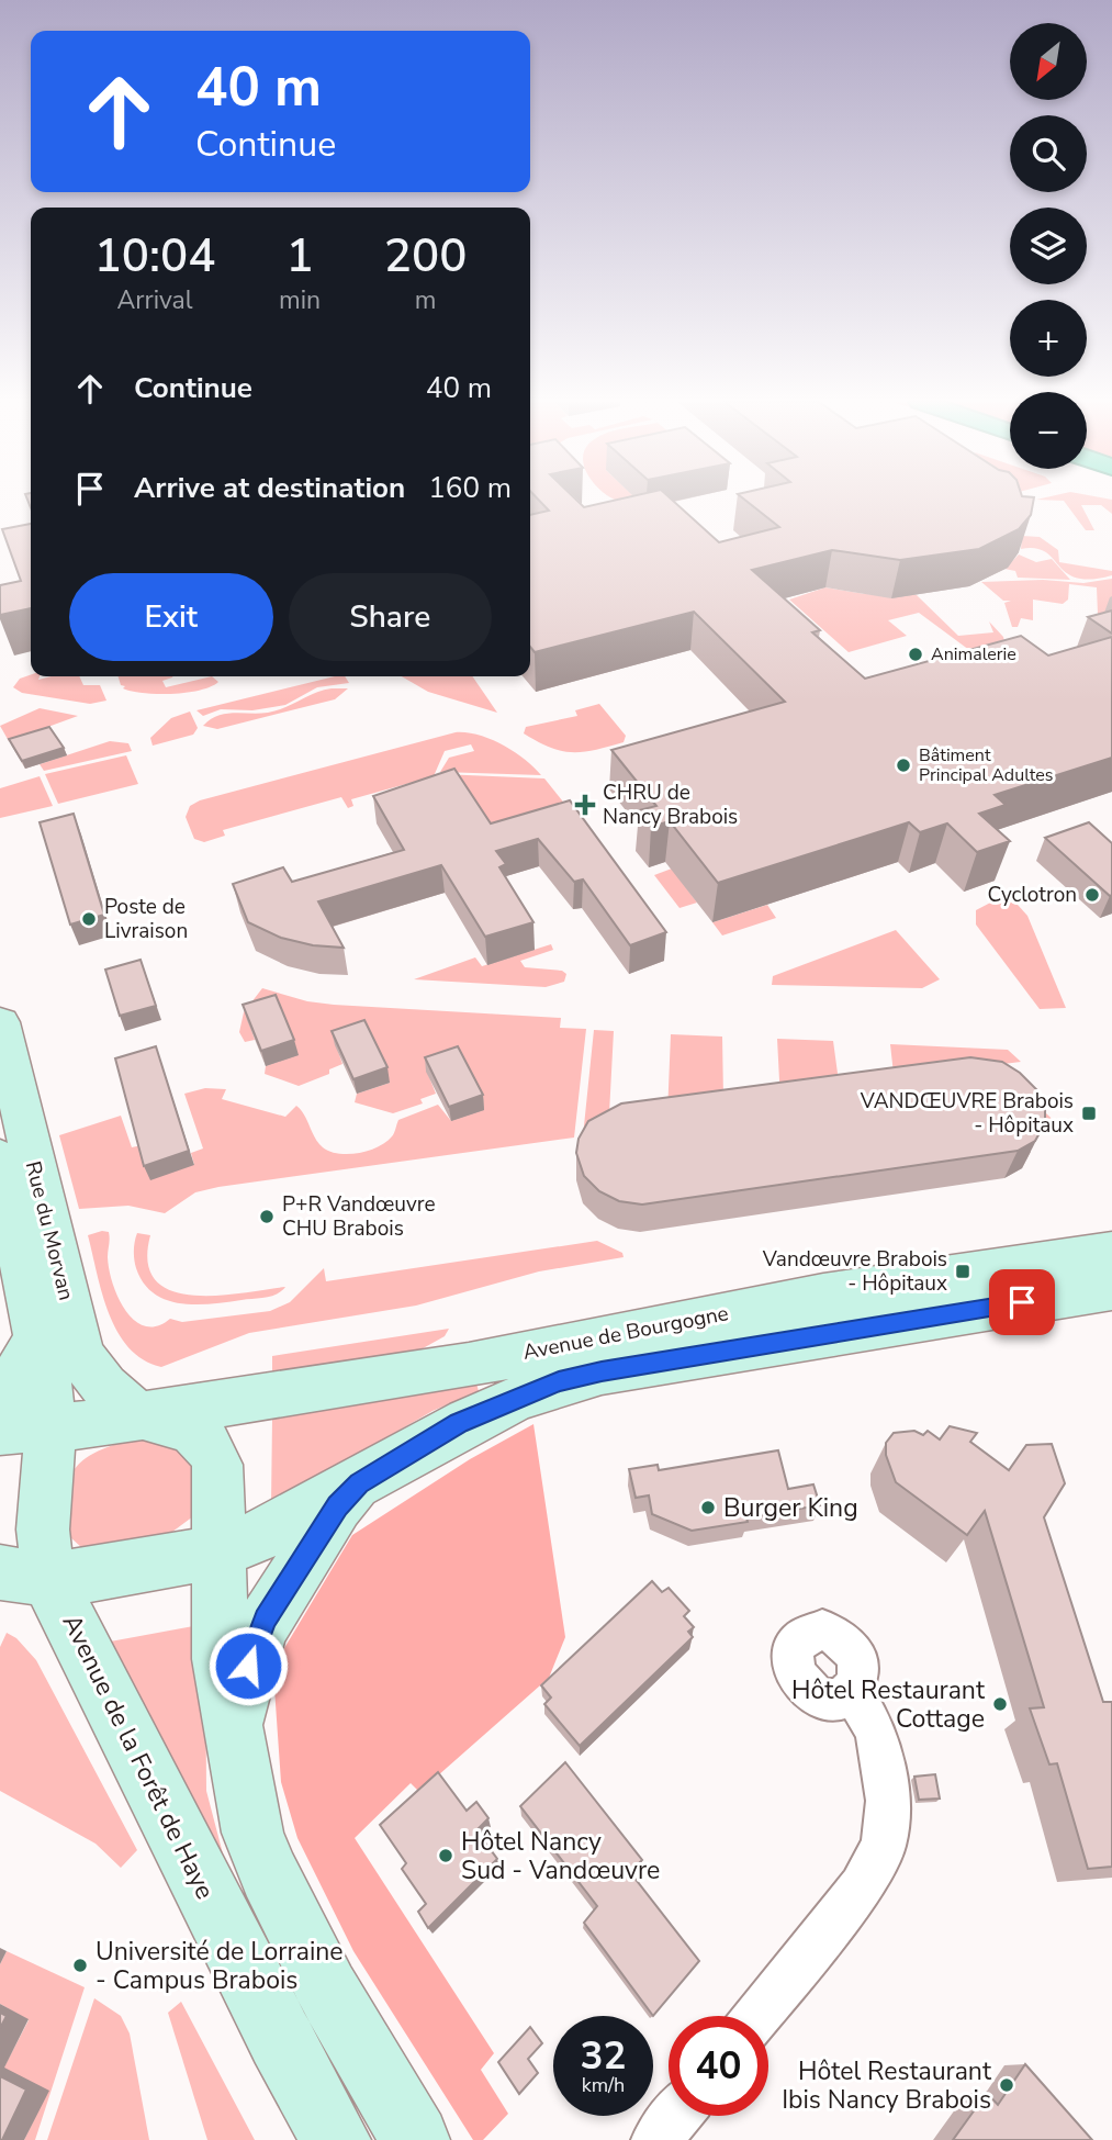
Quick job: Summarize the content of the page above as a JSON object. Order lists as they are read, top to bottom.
{
  "streets": {
    "main road": ["Rue du Morvan", "Avenue de Bourgogne", "Avenue de la Forêt de Haye"]
  },
  "crossings": [
    ["Rue du Morvan", "Avenue de Bourgogne"],
    ["Avenue de Bourgogne", "Avenue de la Forêt de Haye"]
  ],
  "places": {
    "other": [
      "Animalerie",
      "Bâtiment Principal Adultes",
      "Cyclotron",
      "Poste de Livraison",
      "P+R Vandœuvre CHU Brabois",
      "Burger King",
      "Hôtel Restaurant Cottage",
      "Hôtel Nancy Sud - Vandœuvre",
      "Université de Lorraine - Campus Brabois",
      "Hôtel Restaurant Ibis Nancy Brabois"
    ],
    "health": ["CHRU de Nancy Brabois"],
    "transit": ["VANDŒUVRE Brabois - Hôpitaux", "Vandœuvre Brabois - Hôpitaux"]
  },
  "north": "bottom left",
  "page": {
    "map_buttons": ["+", "−"],
    "turn": ["40 m", "Continue"],
    "eta": [
      "10:04",
      "Arrival",
      "1",
      "min",
      "200",
      "m"
    ],
    "list": [
      {
        "name": "Continue",
        "value": "40 m"
      },
      {
        "name": "Arrive at destination",
        "value": "160 m"
      }
    ],
    "buttons": ["Exit", "Share"],
    "speed": "32 km/h",
    "limit": "40"
  }
}
